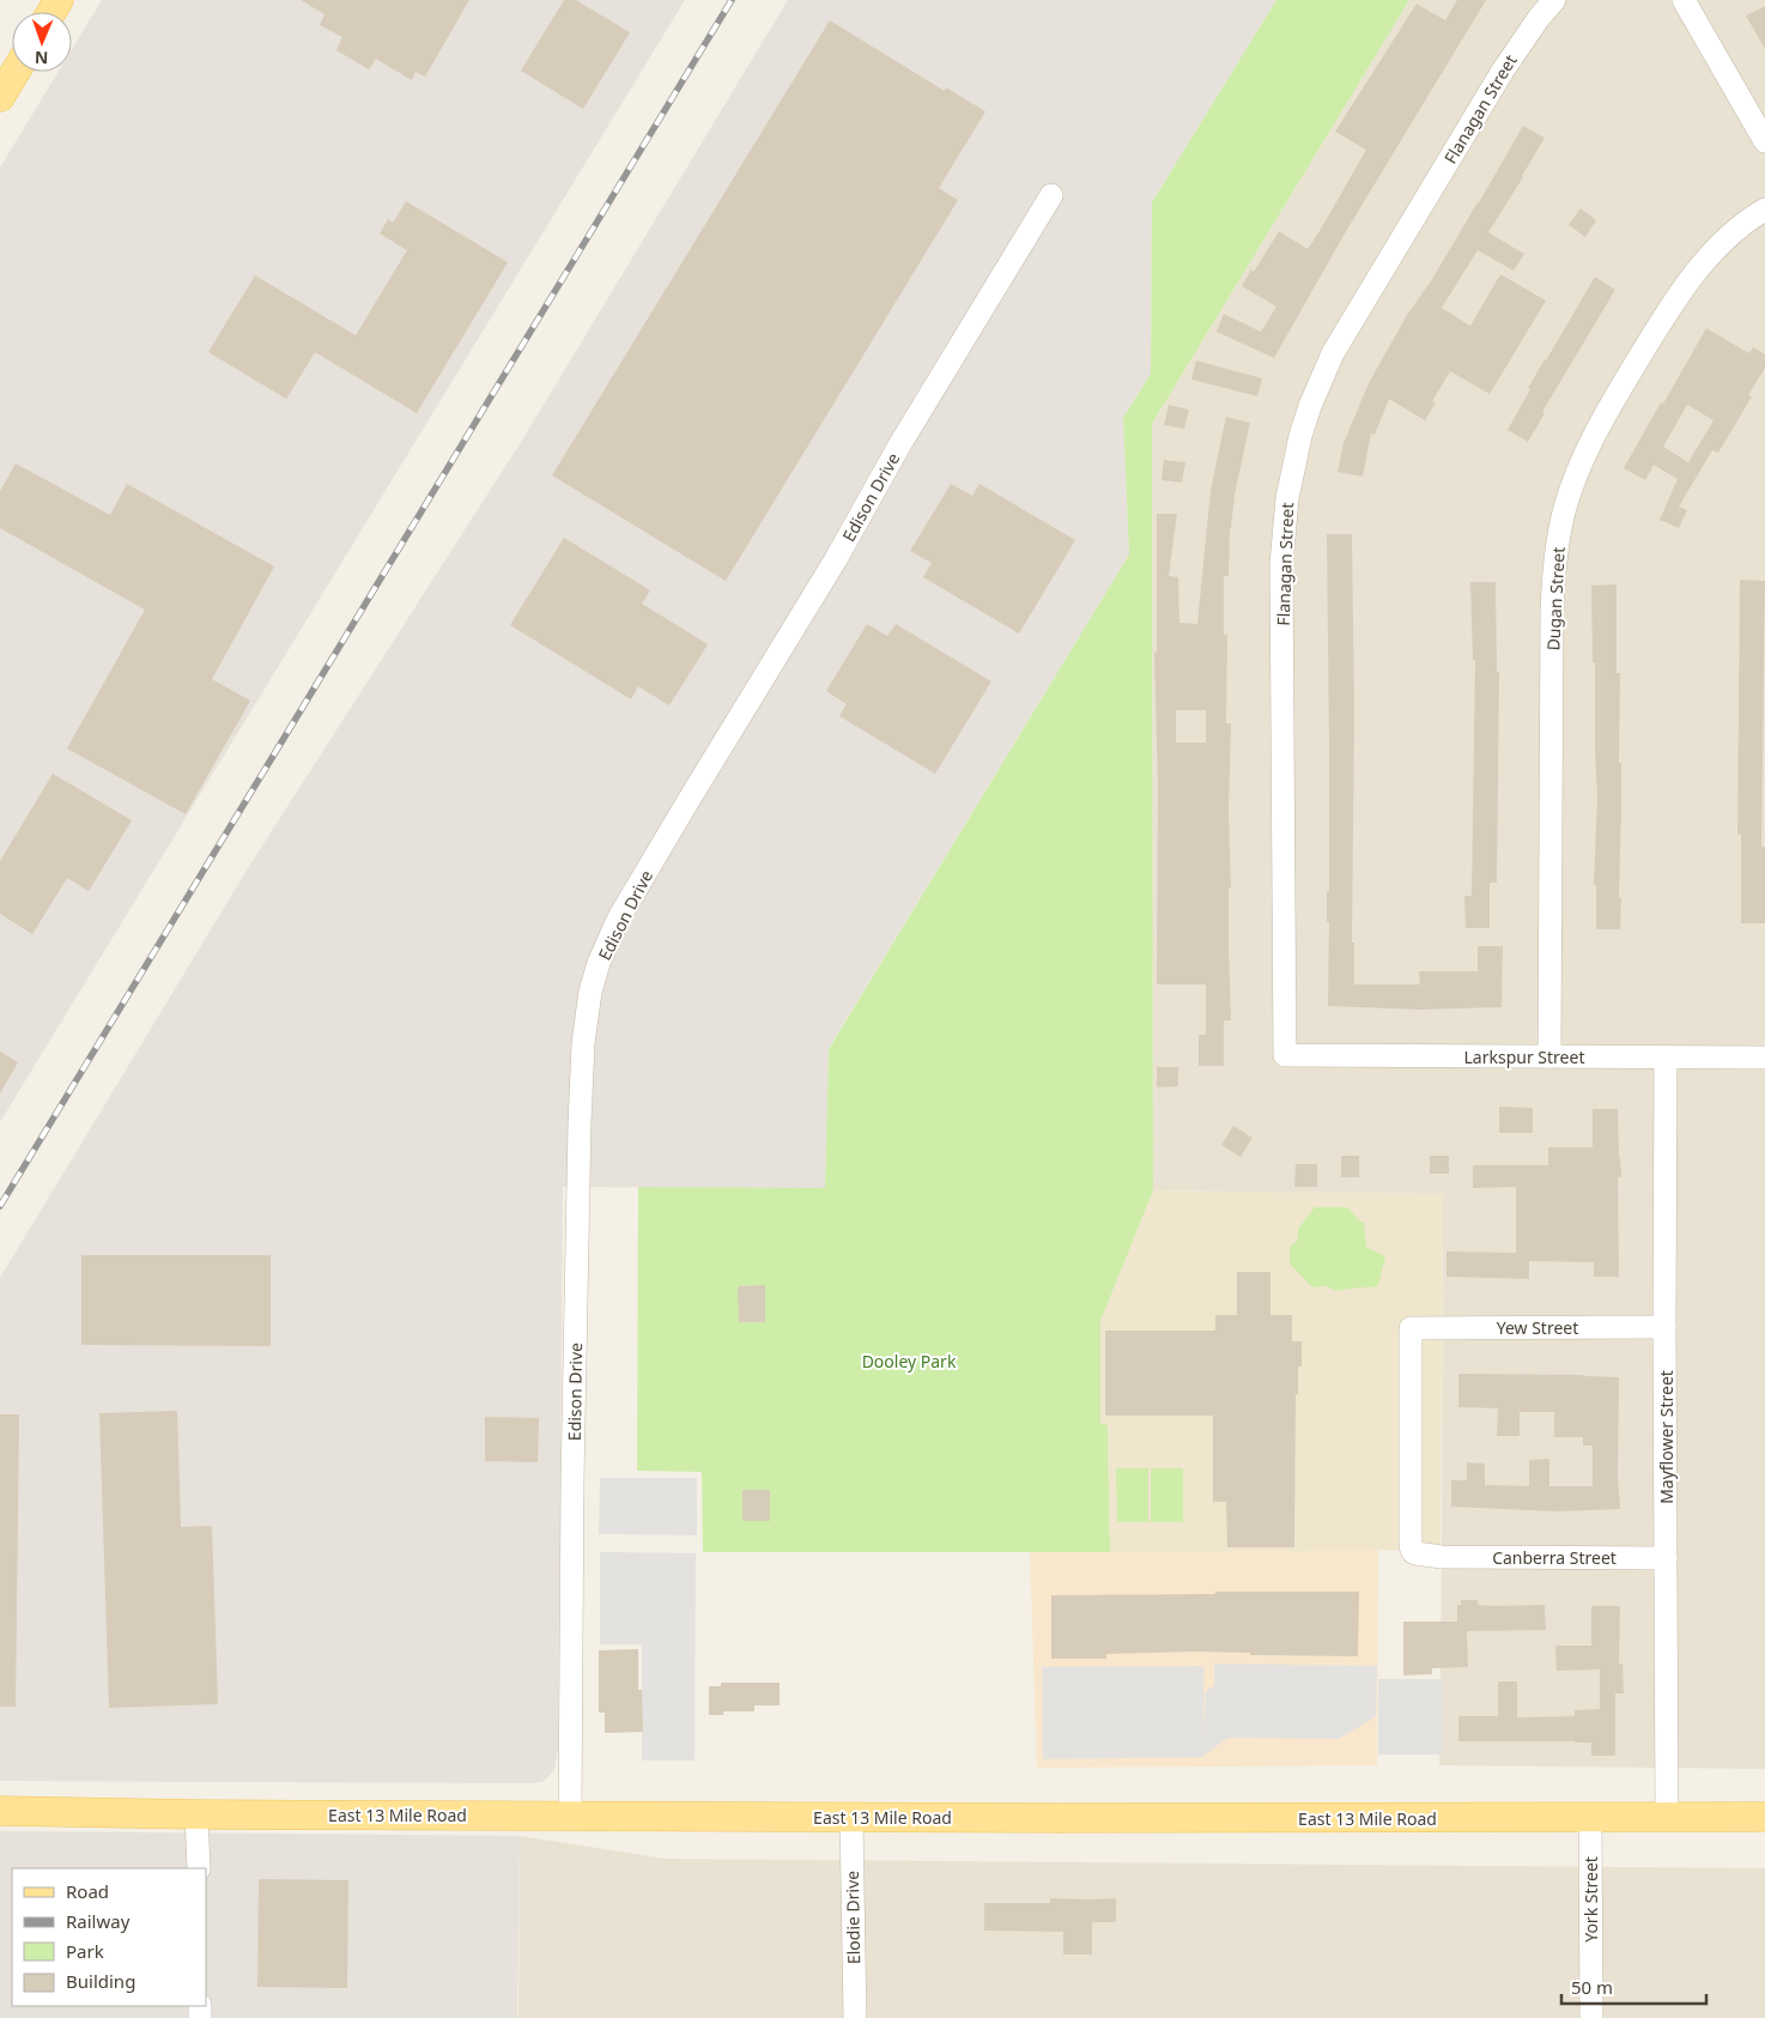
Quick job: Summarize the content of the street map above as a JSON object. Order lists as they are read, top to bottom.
{
  "streets": {
    "main road": ["East 13 Mile Road"],
    "street": [
      "Flanagan Street",
      "Edison Drive",
      "Dugan Street",
      "Larkspur Street",
      "Yew Street",
      "Mayflower Street",
      "Canberra Street",
      "York Street",
      "Elodie Drive"
    ]
  },
  "crossings": [
    ["Flanagan Street", "Larkspur Street"],
    ["Edison Drive", "East 13 Mile Road"],
    ["Dugan Street", "Larkspur Street"],
    ["Larkspur Street", "Mayflower Street"],
    ["Yew Street", "Mayflower Street"],
    ["Yew Street", "Canberra Street"],
    ["Mayflower Street", "Canberra Street"],
    ["Mayflower Street", "East 13 Mile Road"],
    ["East 13 Mile Road", "York Street"],
    ["East 13 Mile Road", "Elodie Drive"]
  ],
  "parks": ["Dooley Park"],
  "legend": [
    "Road",
    "Railway",
    "Park",
    "Building"
  ],
  "scale_bar": "50 m",
  "north": "bottom"
}
